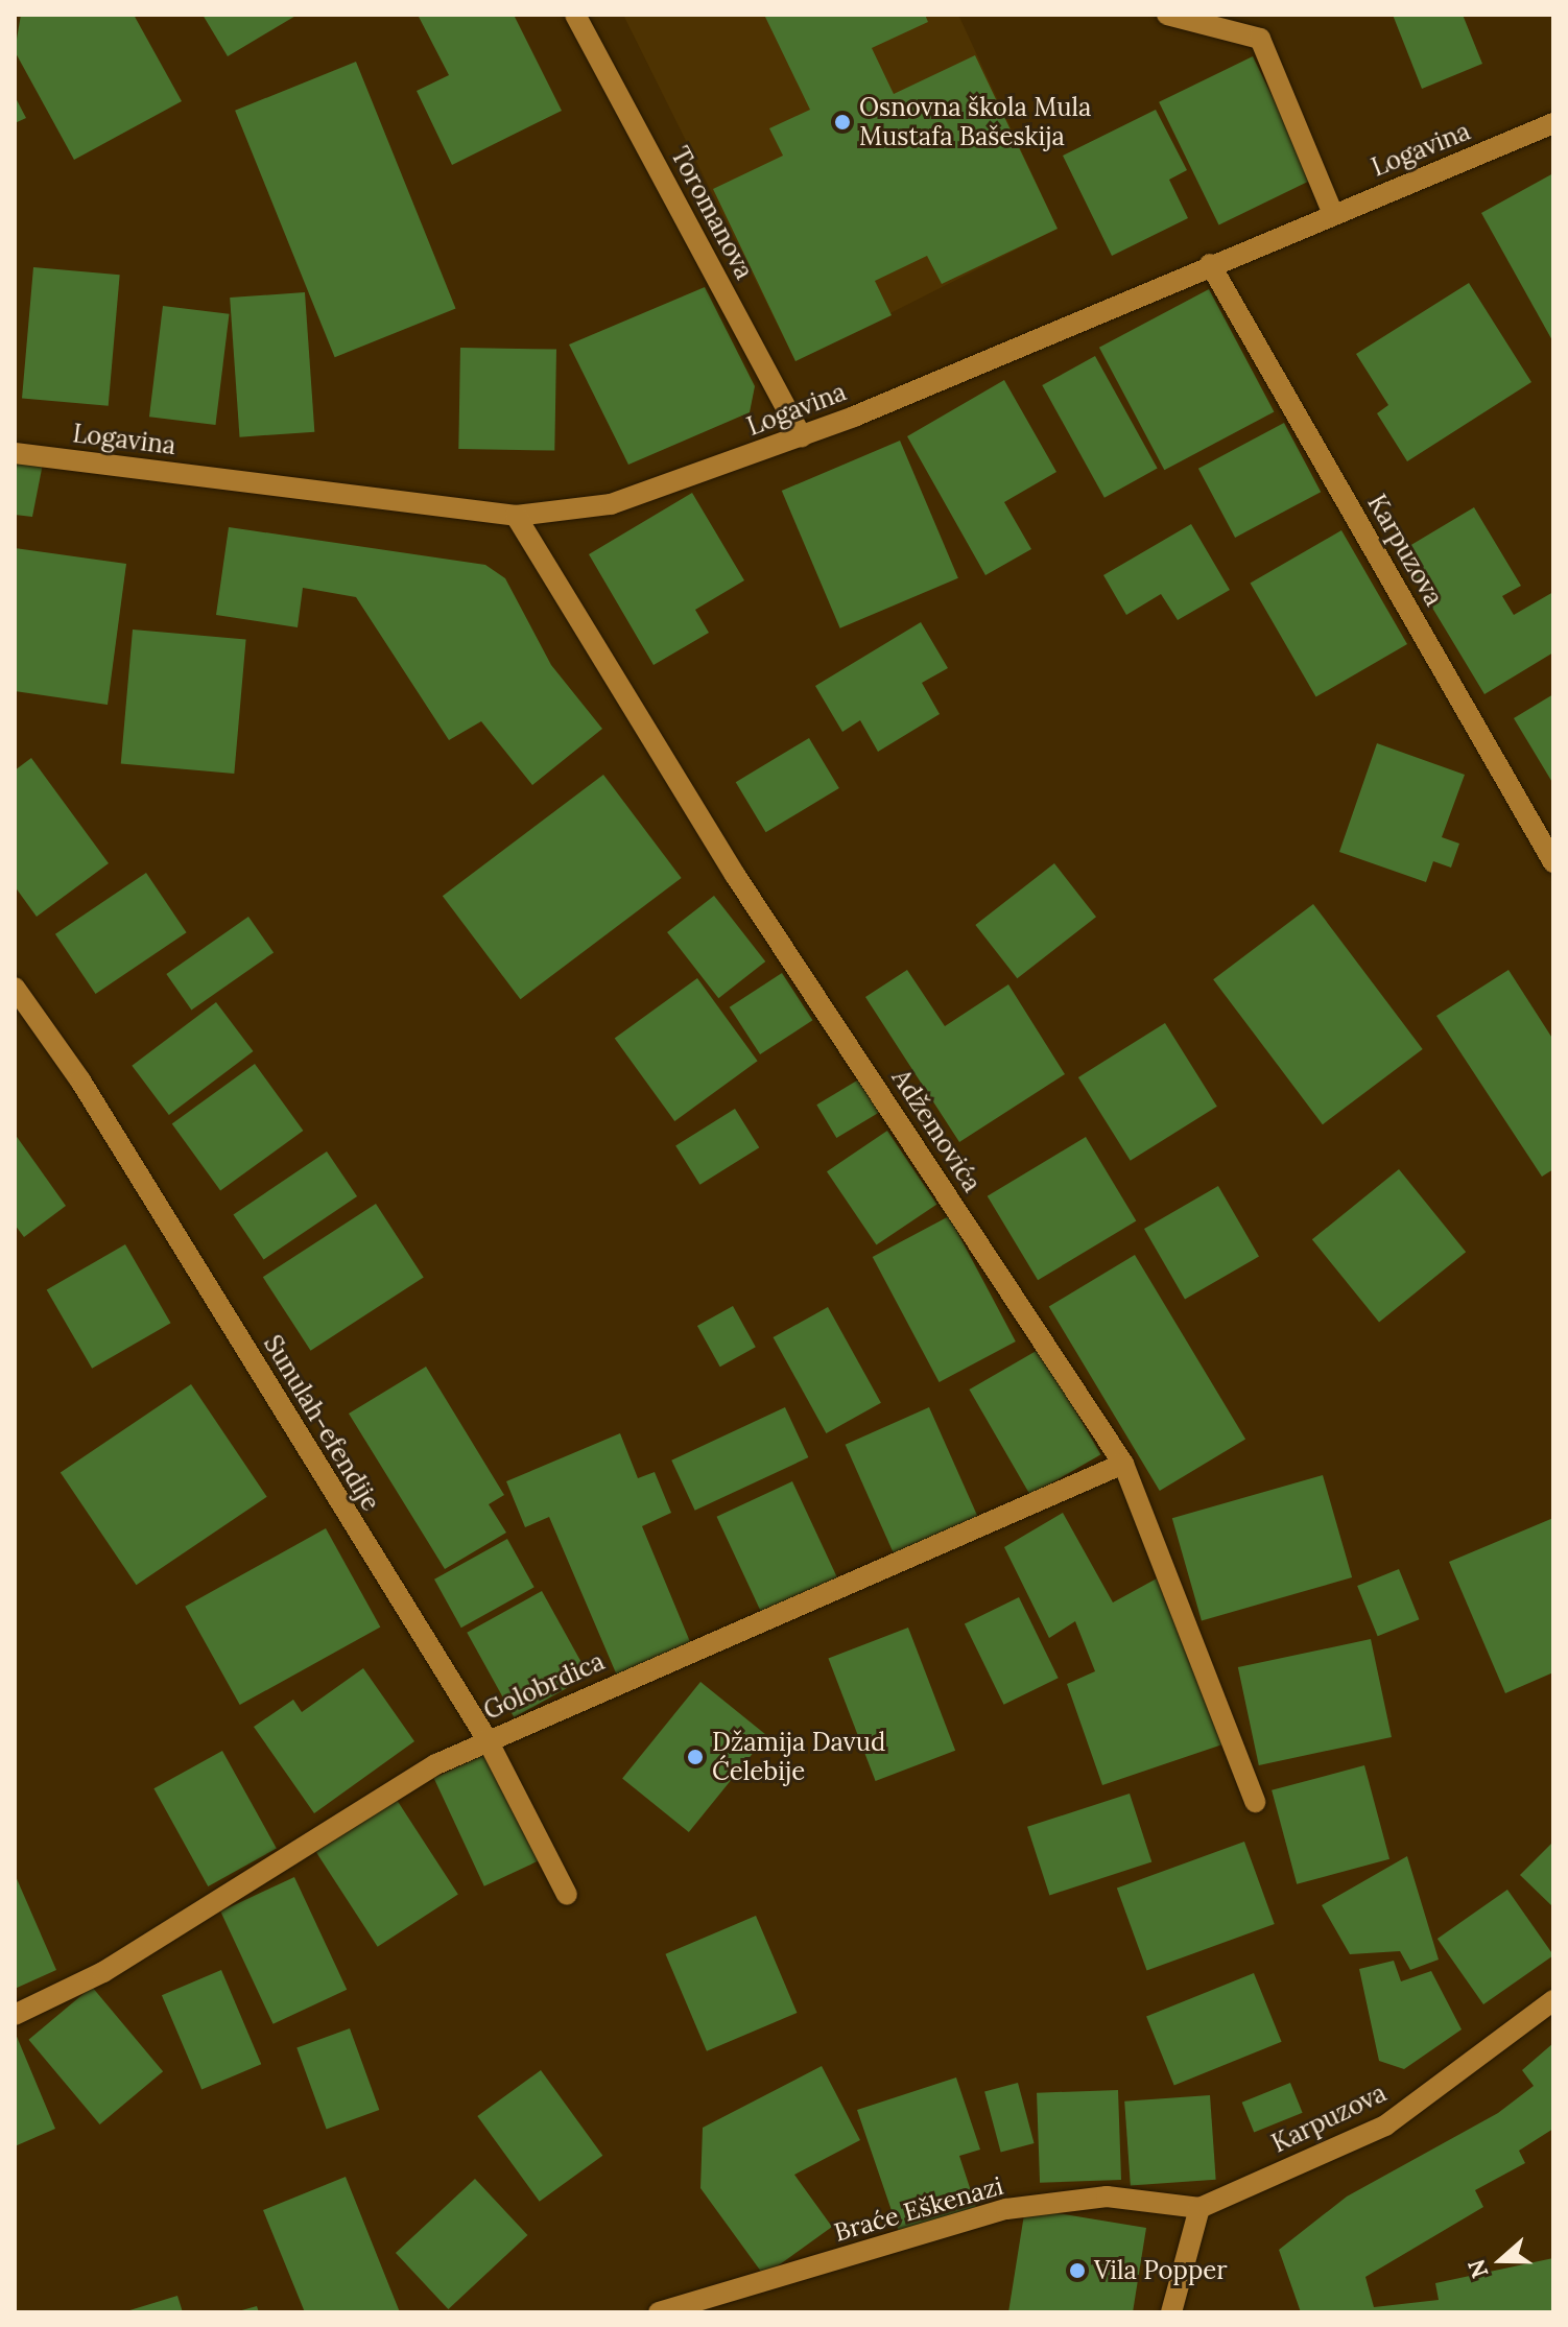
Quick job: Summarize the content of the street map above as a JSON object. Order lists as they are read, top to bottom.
{
  "streets": {
    "street": [
      "Logavina",
      "Toromanova",
      "Karpuzova",
      "Adžemovića",
      "Sunulah-efendije",
      "Golobrdica",
      "Braće Eškenazi"
    ]
  },
  "crossings": [
    ["Logavina", "Toromanova"],
    ["Logavina", "Karpuzova"],
    ["Logavina", "Adžemovića"],
    ["Karpuzova", "Braće Eškenazi"],
    ["Adžemovića", "Golobrdica"],
    ["Sunulah-efendije", "Golobrdica"]
  ],
  "places": ["Osnovna škola Mula Mustafa Bašeskija", "Džamija Davud Ćelebije", "Vila Popper"],
  "north": "left"
}
